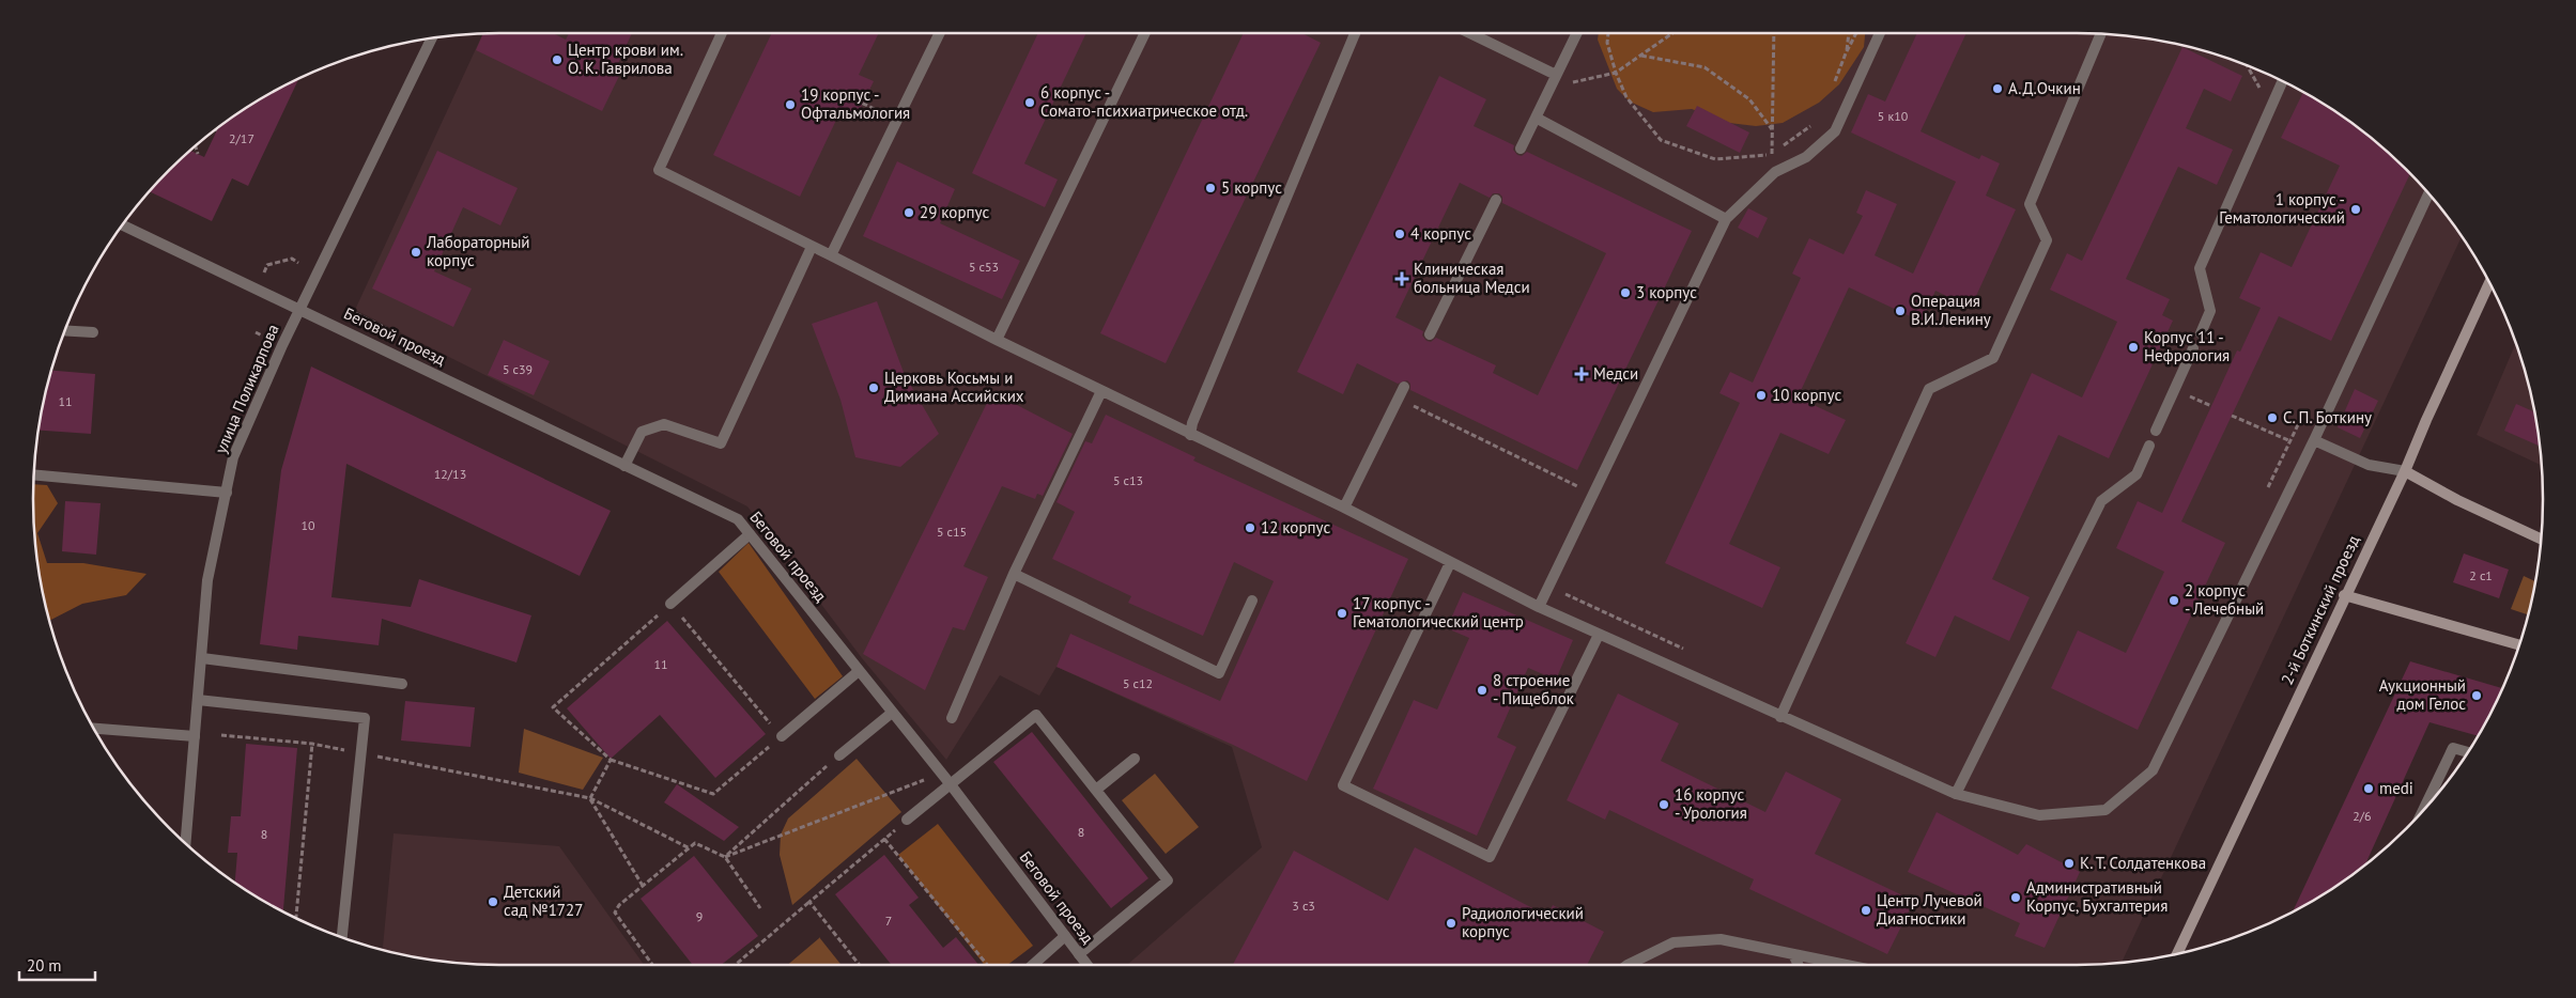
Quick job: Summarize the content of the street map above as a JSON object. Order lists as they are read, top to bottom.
{
  "streets": {
    "street": ["Беговой проезд", "улица Поликарпова", "2-й Боткинский проезд"]
  },
  "crossings": [
    ["Беговой проезд", "улица Поликарпова"]
  ],
  "places": {
    "other": [
      "Центр крови им. О. К. Гаврилова",
      "А.Д.Очкин",
      "6 корпус - Сомато-психиатрическое отд.",
      "19 корпус - Офтальмология",
      "5 корпус",
      "1 корпус - Гематологический",
      "29 корпус",
      "4 корпус",
      "Лабораторный корпус",
      "3 корпус",
      "Операция В.И.Ленину",
      "Корпус 11 - Нефрология",
      "Церковь Косьмы и Димиана Ассийских",
      "10 корпус",
      "С. П. Боткину",
      "12 корпус",
      "2 корпус - Лечебный",
      "17 корпус - Гематологический центр",
      "8 строение - Пищеблок",
      "Аукционный дом Гелос",
      "medi",
      "16 корпус - Урология",
      "К. Т. Солдатенкова",
      "Административный Корпус, Бухгалтерия",
      "Детский сад №1727",
      "Центр Лучевой Диагностики",
      "Радиологический корпус"
    ],
    "health": ["Клиническая больница Медси", "Медси"]
  },
  "house_numbers": [
    "5 к10",
    "2/17",
    "5 с53",
    "5 с39",
    "11",
    "12/13",
    "5 с13",
    "10",
    "5 с15",
    "2 с1",
    "11",
    "5 с12",
    "2/6",
    "8",
    "8",
    "3 с3",
    "9",
    "7"
  ],
  "scale_bar": "20 m"
}
